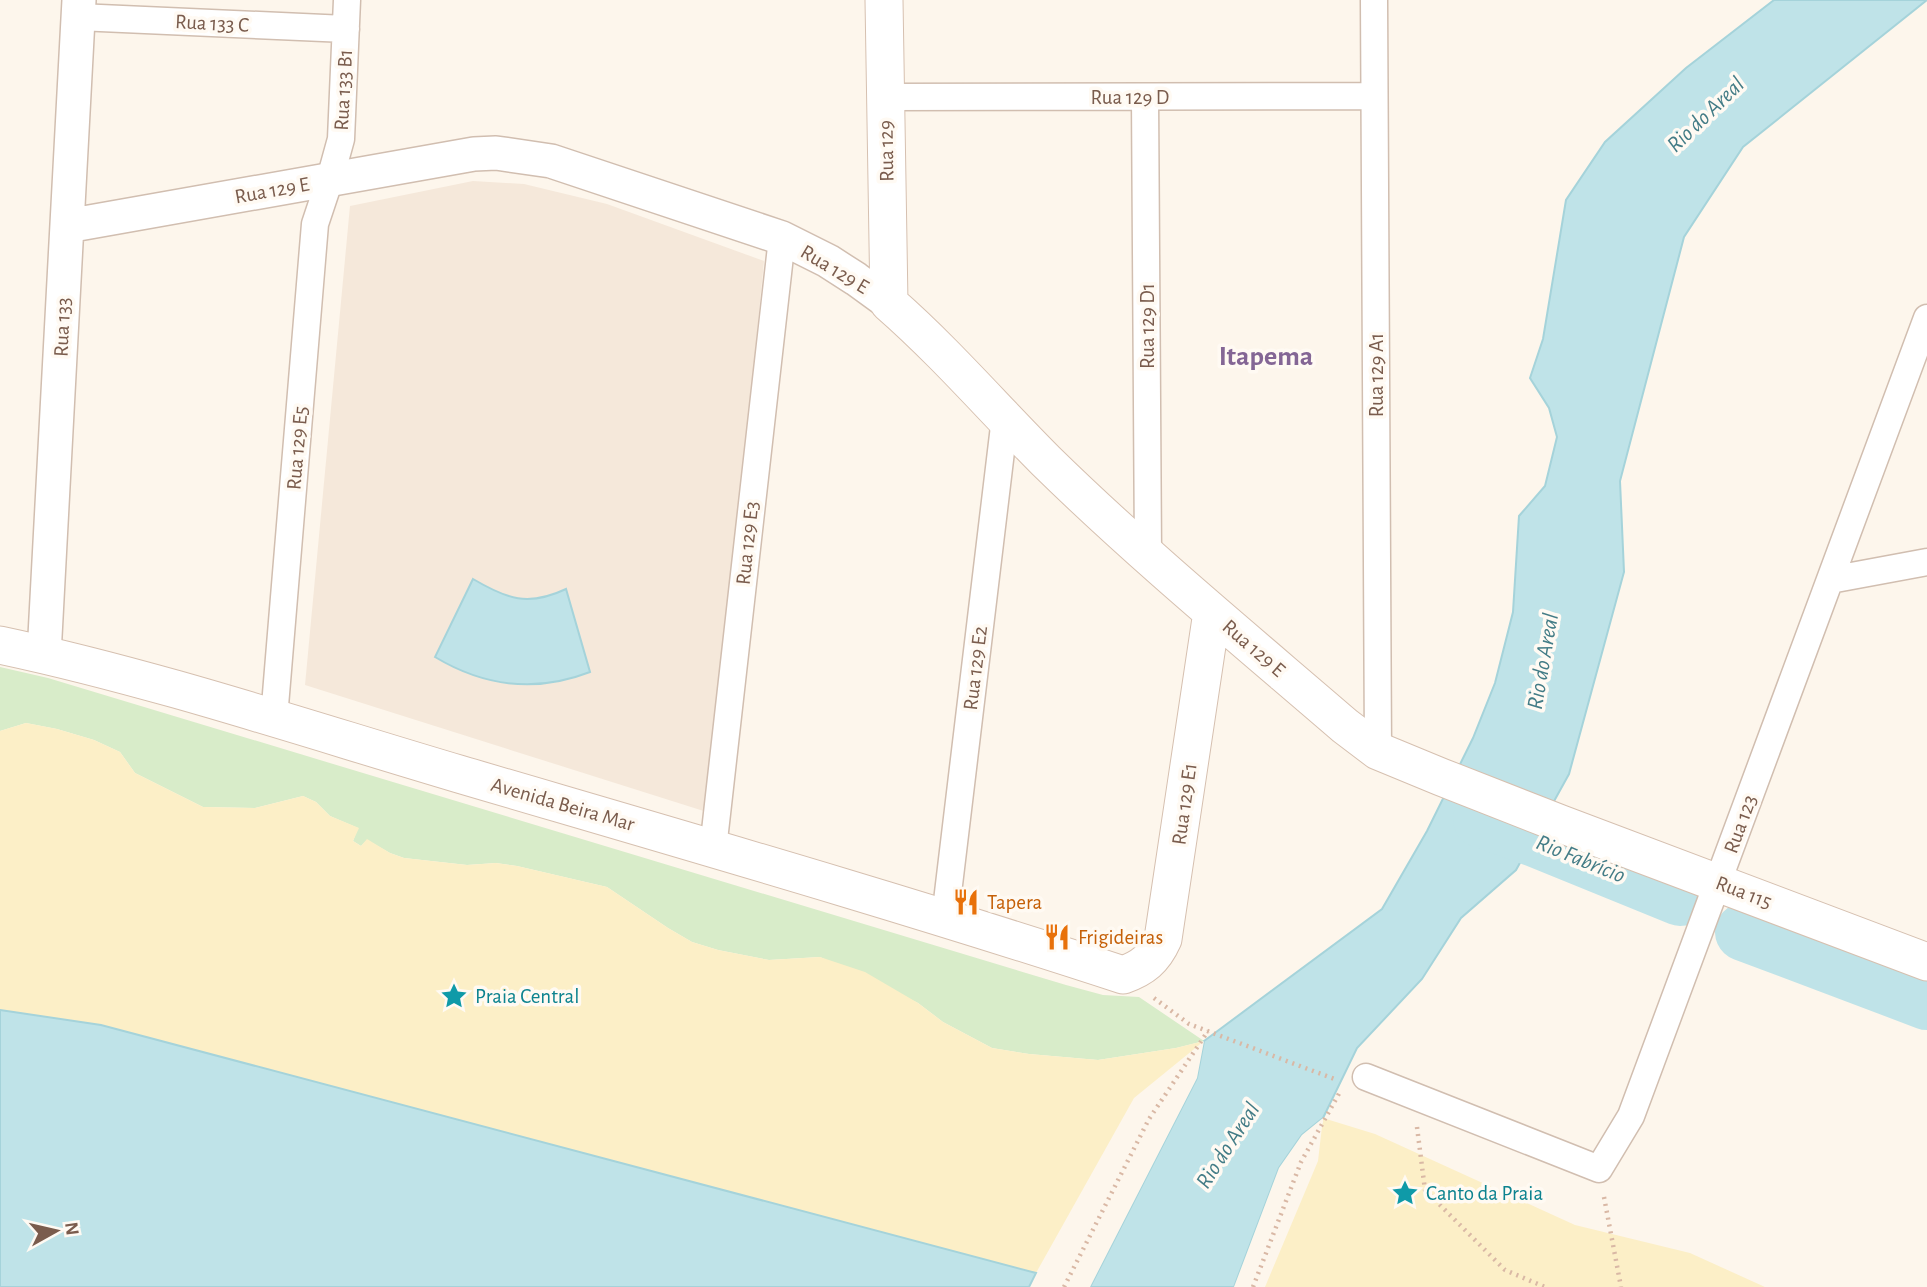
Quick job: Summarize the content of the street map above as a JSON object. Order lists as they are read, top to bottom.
{
  "streets": {
    "main road": [
      "Rua 129",
      "Rua 129 E",
      "Avenida Beira Mar",
      "Rua 129 E1",
      "Rua 115"
    ],
    "street": [
      "Rua 133 C",
      "Rua 133 B1",
      "Rua 129 D",
      "Rua 129 D1",
      "Rua 133",
      "Rua 129 A1",
      "Rua 129 E5",
      "Rua 129 E3",
      "Rua 129 E2",
      "Rua 123"
    ]
  },
  "crossings": [
    ["Rua 133 C", "Rua 133 B1"],
    ["Rua 133 C", "Rua 133"],
    ["Rua 133 B1", "Rua 129 E"],
    ["Rua 133 B1", "Rua 129 E5"],
    ["Rua 129 D", "Rua 129"],
    ["Rua 129 D", "Rua 129 D1"],
    ["Rua 129 D", "Rua 129 A1"],
    ["Rua 129", "Rua 129 E"],
    ["Rua 129 E", "Rua 129 D1"],
    ["Rua 129 E", "Rua 133"],
    ["Rua 129 E", "Rua 129 A1"],
    ["Rua 129 E", "Rua 129 E5"],
    ["Rua 129 E", "Rua 129 E3"],
    ["Rua 129 E", "Rua 129 E2"],
    ["Rua 129 E", "Rua 129 E1"],
    ["Rua 129 E", "Rua 115"],
    ["Rua 133", "Avenida Beira Mar"],
    ["Rua 129 E5", "Avenida Beira Mar"],
    ["Rua 129 E3", "Avenida Beira Mar"],
    ["Rua 129 E2", "Avenida Beira Mar"],
    ["Avenida Beira Mar", "Rua 129 E1"],
    ["Rua 123", "Rua 115"]
  ],
  "districts": ["Itapema"],
  "water": ["Rio do Areal", "Rio Fabrício"],
  "places": {
    "restaurant": ["Tapera", "Frigideiras"],
    "place": ["Praia Central", "Canto da Praia"]
  },
  "north": "right"
}
